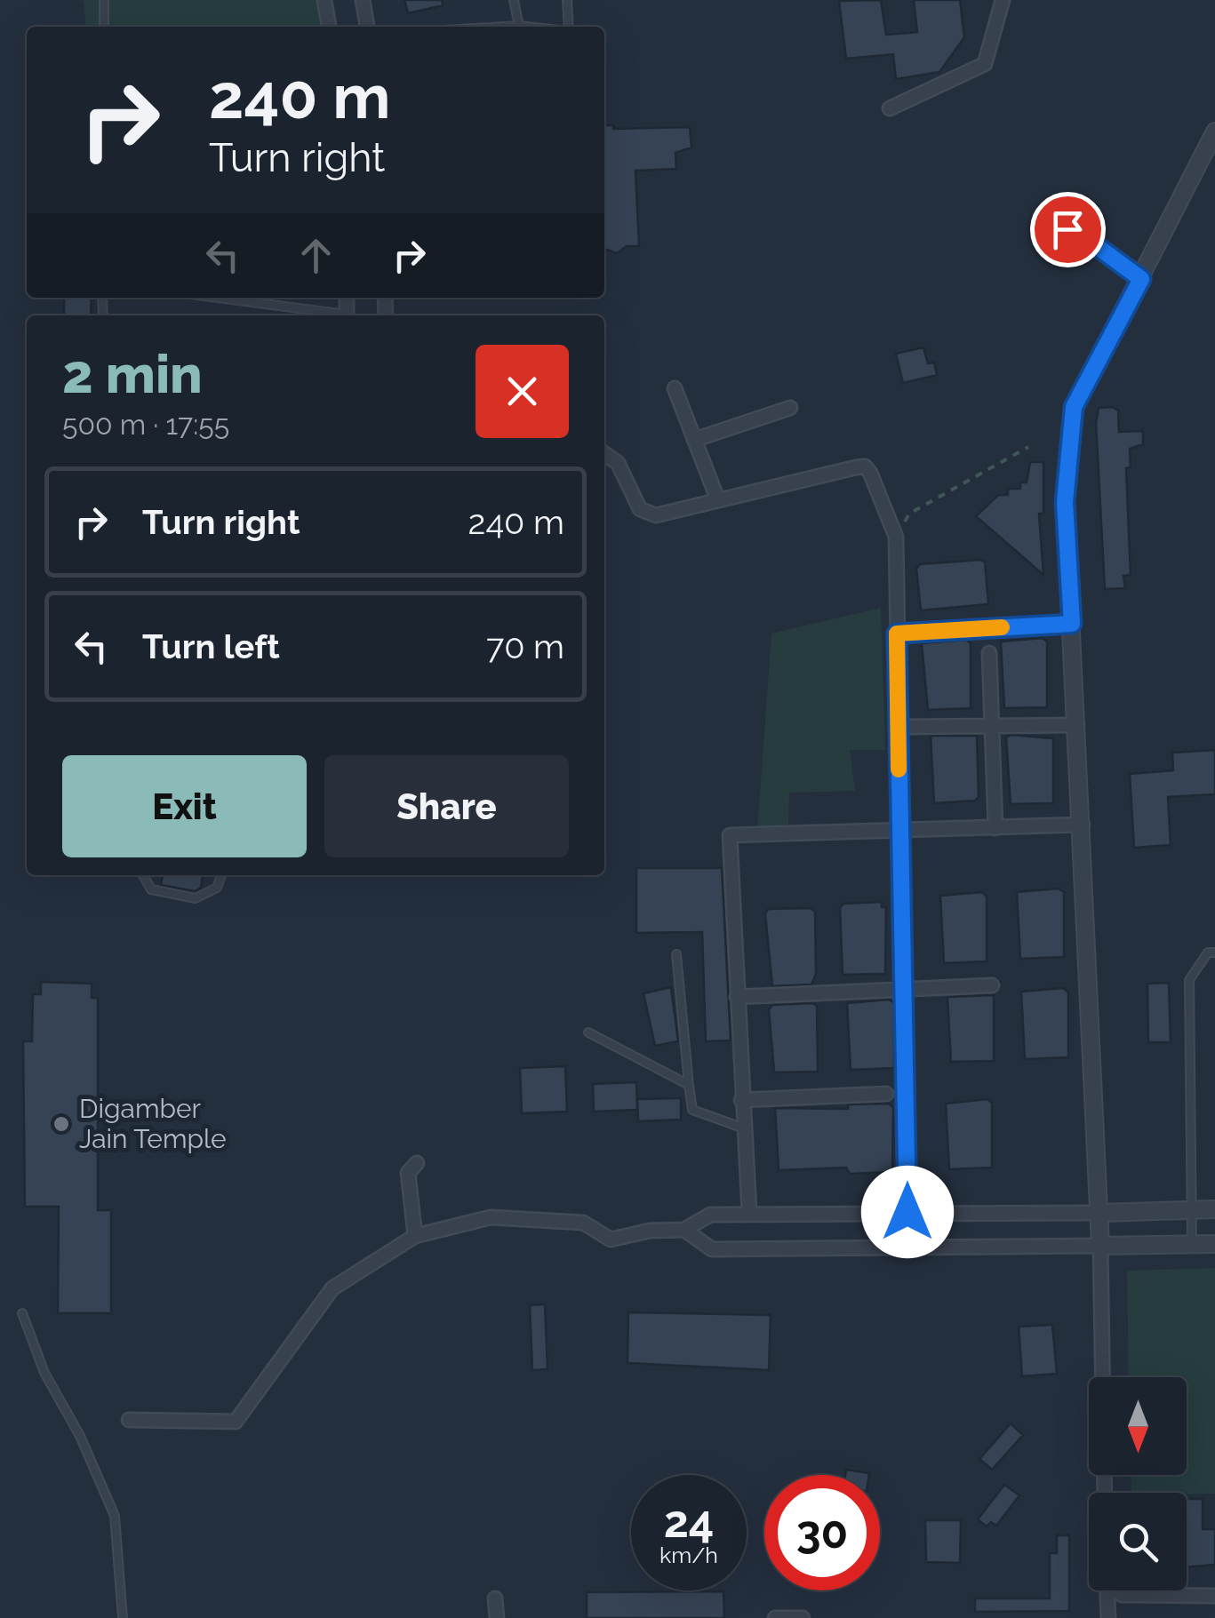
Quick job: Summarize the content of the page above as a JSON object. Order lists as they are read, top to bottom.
{
  "places": ["Digamber Jain Temple"],
  "north": "bottom",
  "page": {
    "turn": ["240 m", "Turn right"],
    "heading": ["2 min", "500 m · 17:55"],
    "list": [
      {
        "name": "Turn right",
        "value": "240 m"
      },
      {
        "name": "Turn left",
        "value": "70 m"
      }
    ],
    "buttons": ["Exit", "Share"],
    "speed": "24 km/h",
    "limit": "30"
  }
}
